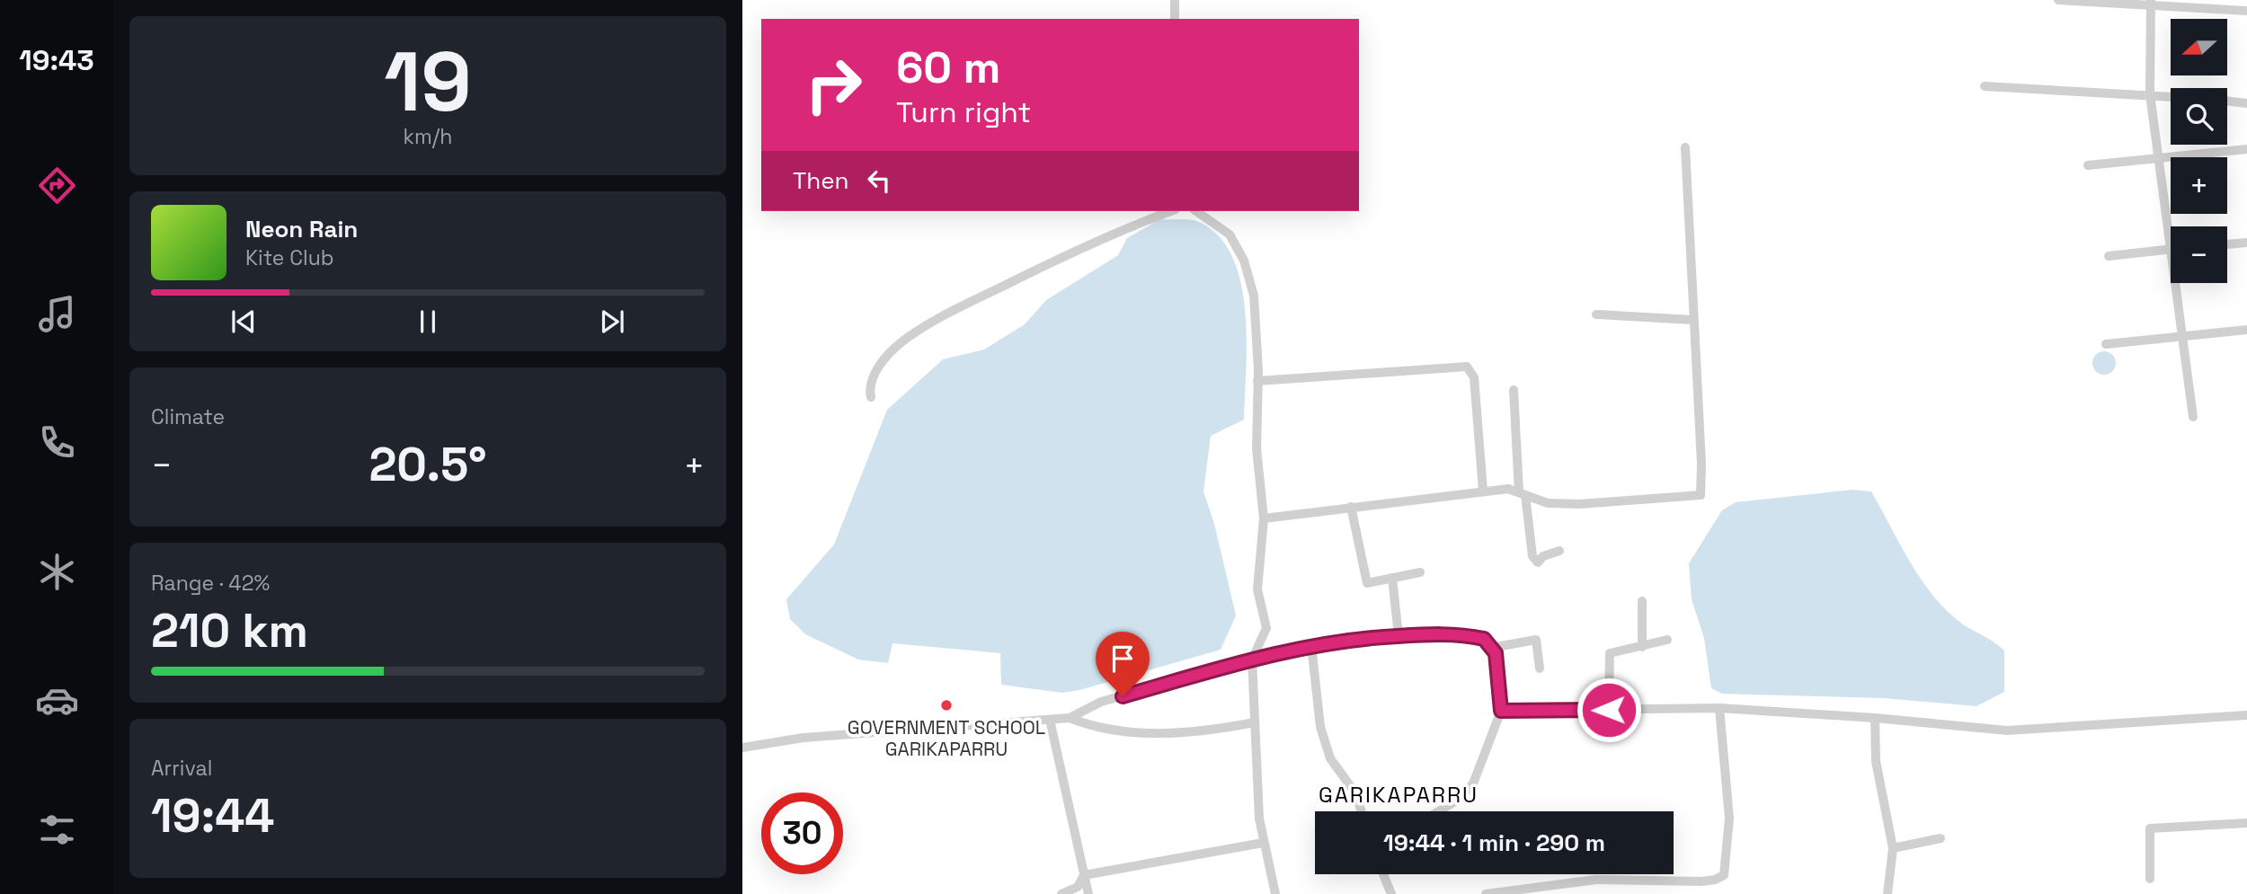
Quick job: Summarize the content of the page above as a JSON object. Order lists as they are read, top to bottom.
{
  "districts": ["GARIKAPARRU"],
  "places": ["GOVERNMENT SCHOOL GARIKAPARRU"],
  "north": "left",
  "page": {
    "tabs": "19:43",
    "tile": [
      ["19", "km/h"],
      "Climate",
      ["Range · 42%", "210 km"],
      ["Arrival", "19:44"]
    ],
    "map_buttons": ["+", "−"],
    "turn": ["60 m", "Turn right"],
    "then": "Then",
    "song": ["Neon Rain", "Kite Club"],
    "heat": ["−", "20.5°", "+"],
    "limit": "30",
    "trip": "19:44 · 1 min · 290 m"
  }
}
